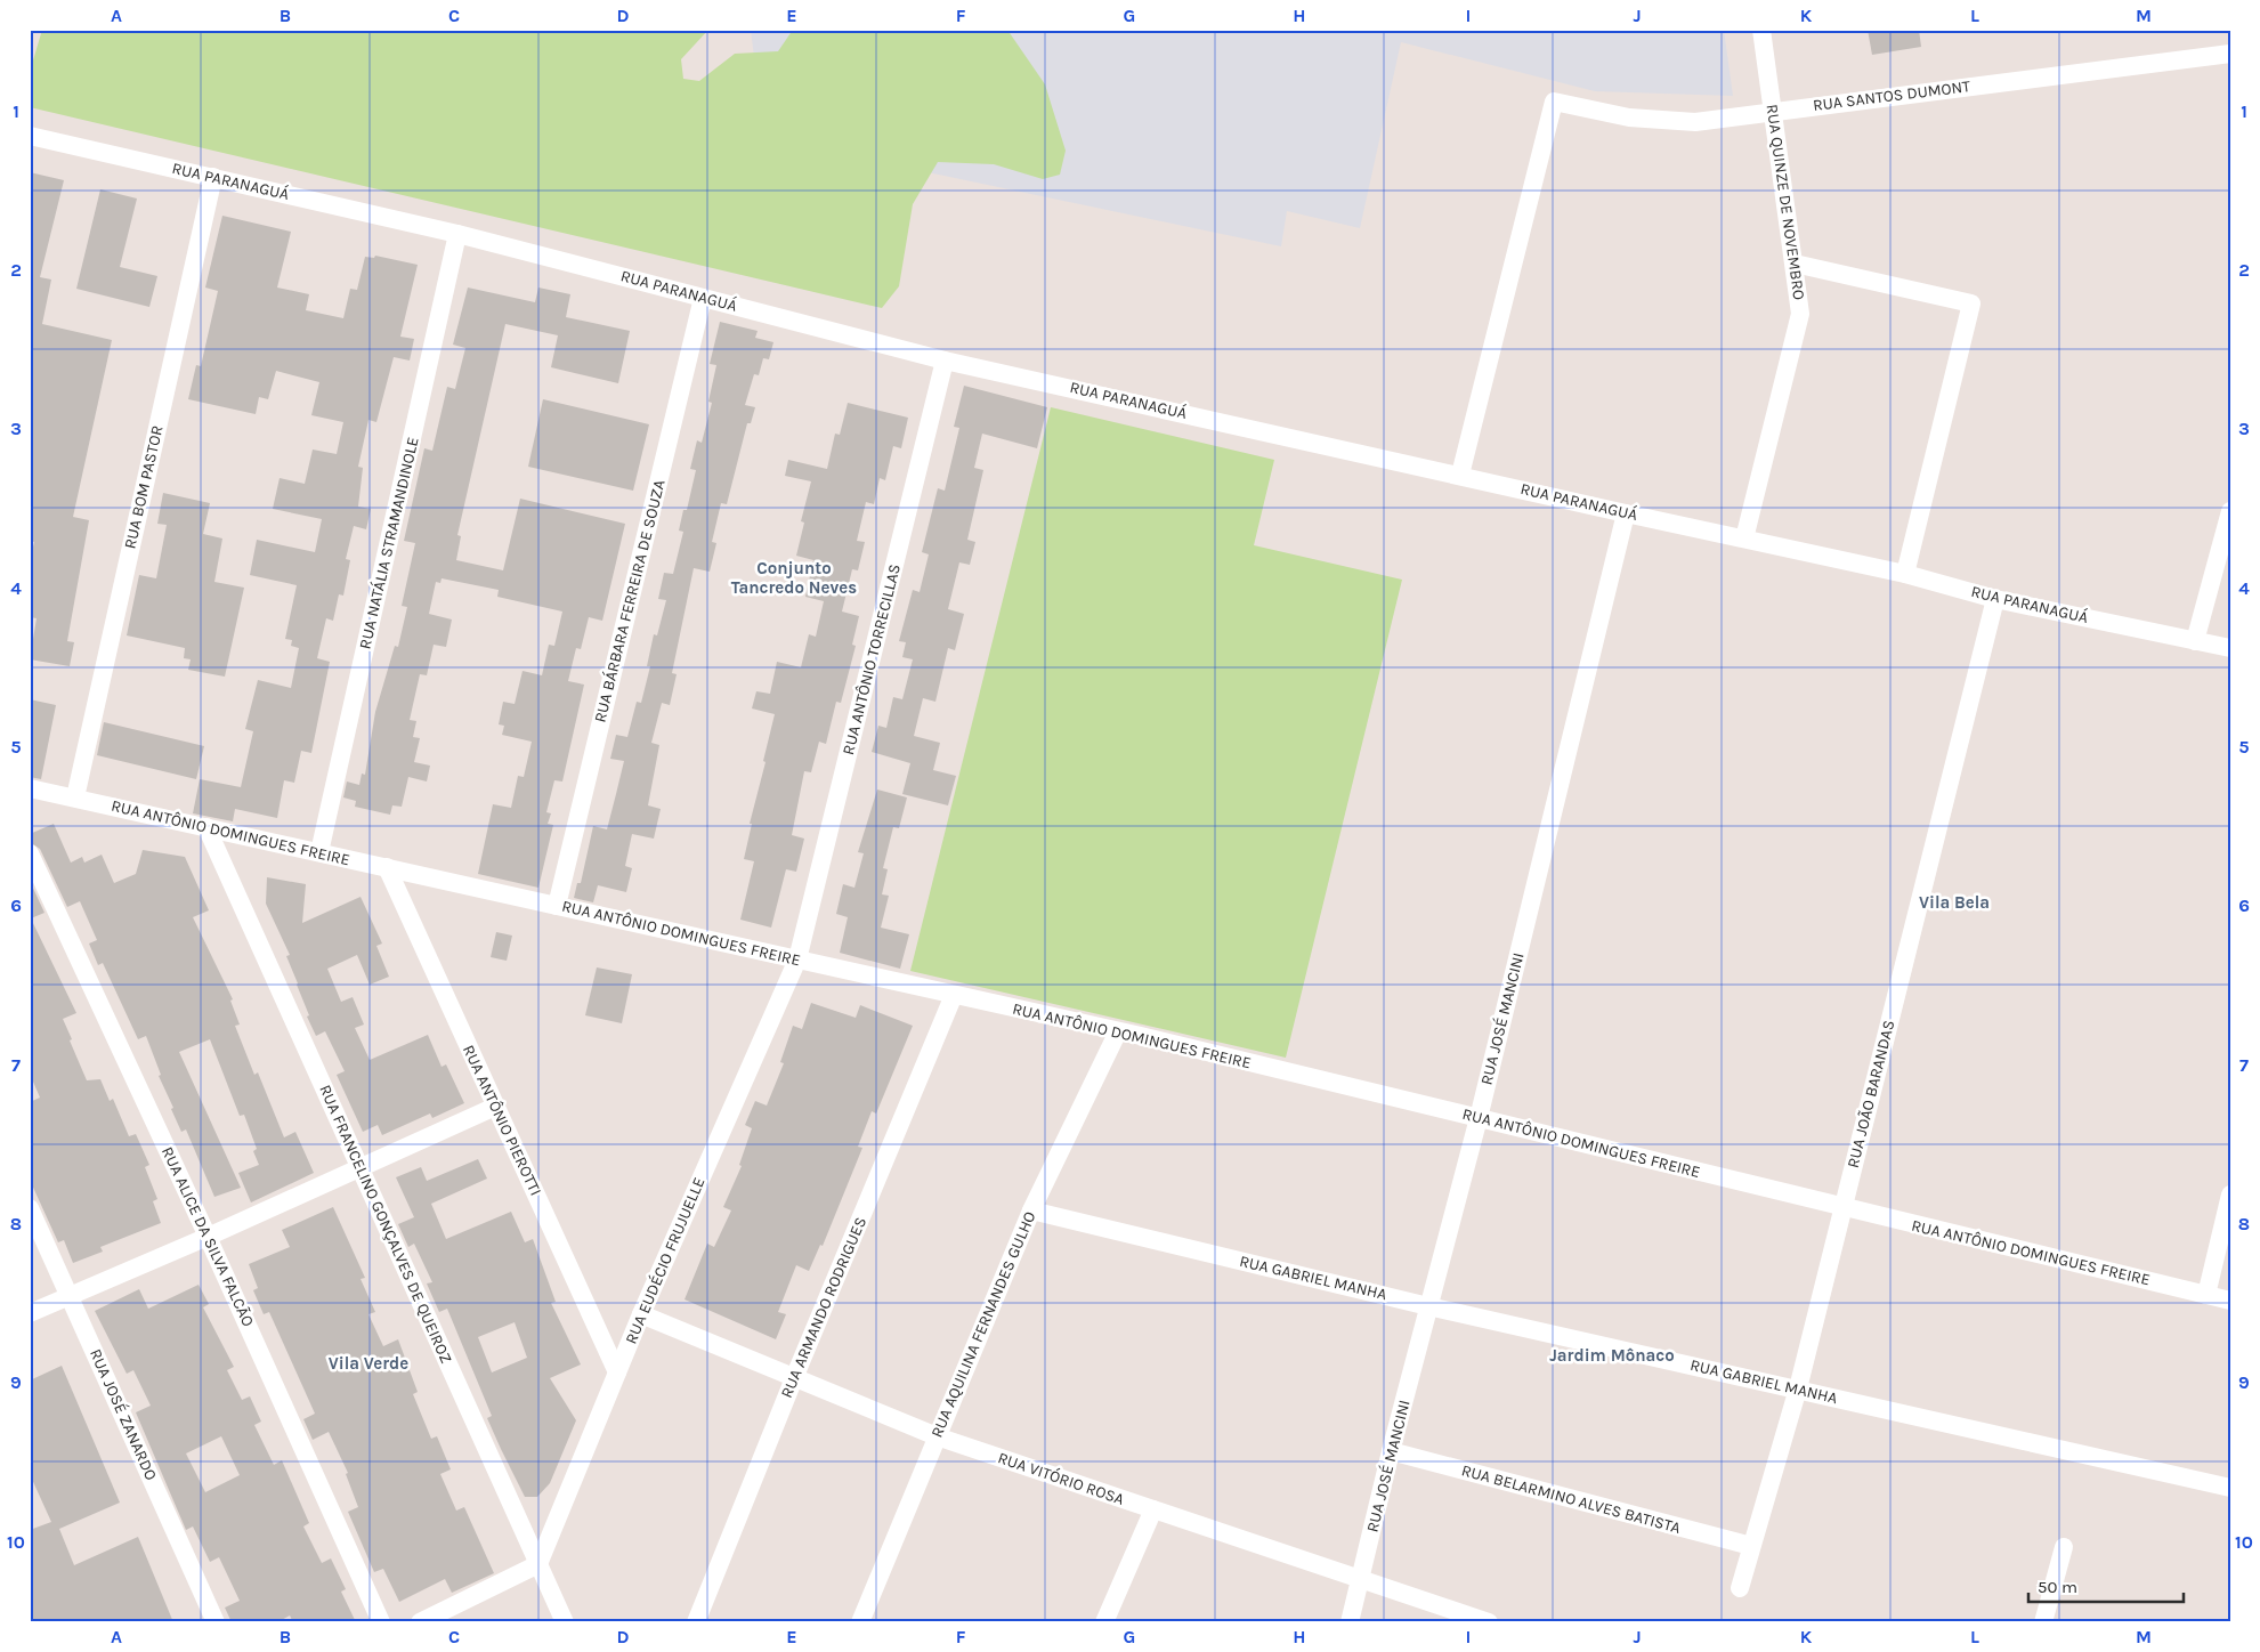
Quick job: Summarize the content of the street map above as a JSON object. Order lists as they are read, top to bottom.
{
  "streets": {
    "street": [
      "RUA SANTOS DUMONT",
      "RUA PARANAGUÁ",
      "RUA QUINZE DE NOVEMBRO",
      "RUA BOM PASTOR",
      "RUA NATÁLIA STRAMANDINOLE",
      "RUA BÁRBARA FERREIRA DE SOUZA",
      "RUA ANTÔNIO TORRECILLAS",
      "RUA ANTÔNIO DOMINGUES FREIRE",
      "RUA JOSÉ MANCINI",
      "RUA JOÃO BARANDAS",
      "RUA ANTÔNIO PIEROTTI",
      "RUA FRANCELINO GONÇALVES DE QUEIROZ",
      "RUA ALICE DA SILVA FALCÃO",
      "RUA EUDÉCIO FRUJUELLE",
      "RUA GABRIEL MANHA",
      "RUA ARMANDO RODRIGUES",
      "RUA AQUILINA FERNANDES GULHO",
      "RUA JOSÉ ZANARDO",
      "RUA VITÓRIO ROSA",
      "RUA BELARMINO ALVES BATISTA"
    ]
  },
  "crossings": [
    ["RUA SANTOS DUMONT", "RUA PARANAGUÁ"],
    ["RUA SANTOS DUMONT", "RUA QUINZE DE NOVEMBRO"],
    ["RUA PARANAGUÁ", "RUA QUINZE DE NOVEMBRO"],
    ["RUA PARANAGUÁ", "RUA BOM PASTOR"],
    ["RUA PARANAGUÁ", "RUA NATÁLIA STRAMANDINOLE"],
    ["RUA PARANAGUÁ", "RUA BÁRBARA FERREIRA DE SOUZA"],
    ["RUA PARANAGUÁ", "RUA ANTÔNIO TORRECILLAS"],
    ["RUA PARANAGUÁ", "RUA JOSÉ MANCINI"],
    ["RUA PARANAGUÁ", "RUA JOÃO BARANDAS"],
    ["RUA BOM PASTOR", "RUA ANTÔNIO DOMINGUES FREIRE"],
    ["RUA NATÁLIA STRAMANDINOLE", "RUA ANTÔNIO DOMINGUES FREIRE"],
    ["RUA BÁRBARA FERREIRA DE SOUZA", "RUA ANTÔNIO DOMINGUES FREIRE"],
    ["RUA ANTÔNIO TORRECILLAS", "RUA ANTÔNIO DOMINGUES FREIRE"],
    ["RUA ANTÔNIO TORRECILLAS", "RUA EUDÉCIO FRUJUELLE"],
    ["RUA ANTÔNIO DOMINGUES FREIRE", "RUA JOSÉ MANCINI"],
    ["RUA ANTÔNIO DOMINGUES FREIRE", "RUA JOÃO BARANDAS"],
    ["RUA ANTÔNIO DOMINGUES FREIRE", "RUA ANTÔNIO PIEROTTI"],
    ["RUA ANTÔNIO DOMINGUES FREIRE", "RUA FRANCELINO GONÇALVES DE QUEIROZ"],
    ["RUA ANTÔNIO DOMINGUES FREIRE", "RUA EUDÉCIO FRUJUELLE"],
    ["RUA ANTÔNIO DOMINGUES FREIRE", "RUA ARMANDO RODRIGUES"],
    ["RUA ANTÔNIO DOMINGUES FREIRE", "RUA AQUILINA FERNANDES GULHO"],
    ["RUA JOSÉ MANCINI", "RUA GABRIEL MANHA"],
    ["RUA JOSÉ MANCINI", "RUA VITÓRIO ROSA"],
    ["RUA JOSÉ MANCINI", "RUA BELARMINO ALVES BATISTA"],
    ["RUA JOÃO BARANDAS", "RUA GABRIEL MANHA"],
    ["RUA JOÃO BARANDAS", "RUA BELARMINO ALVES BATISTA"],
    ["RUA ANTÔNIO PIEROTTI", "RUA EUDÉCIO FRUJUELLE"],
    ["RUA FRANCELINO GONÇALVES DE QUEIROZ", "RUA EUDÉCIO FRUJUELLE"],
    ["RUA EUDÉCIO FRUJUELLE", "RUA VITÓRIO ROSA"],
    ["RUA GABRIEL MANHA", "RUA AQUILINA FERNANDES GULHO"],
    ["RUA ARMANDO RODRIGUES", "RUA VITÓRIO ROSA"],
    ["RUA AQUILINA FERNANDES GULHO", "RUA VITÓRIO ROSA"]
  ],
  "districts": [
    "Conjunto Tancredo Neves",
    "Vila Bela",
    "Jardim Mônaco",
    "Vila Verde"
  ],
  "scale_bar": "50 m",
  "grid": {
    "columns": [
      "A",
      "B",
      "C",
      "D",
      "E",
      "F",
      "G",
      "H",
      "I",
      "J",
      "K",
      "L",
      "M"
    ],
    "rows": [
      "1",
      "2",
      "3",
      "4",
      "5",
      "6",
      "7",
      "8",
      "9",
      "10"
    ]
  }
}
